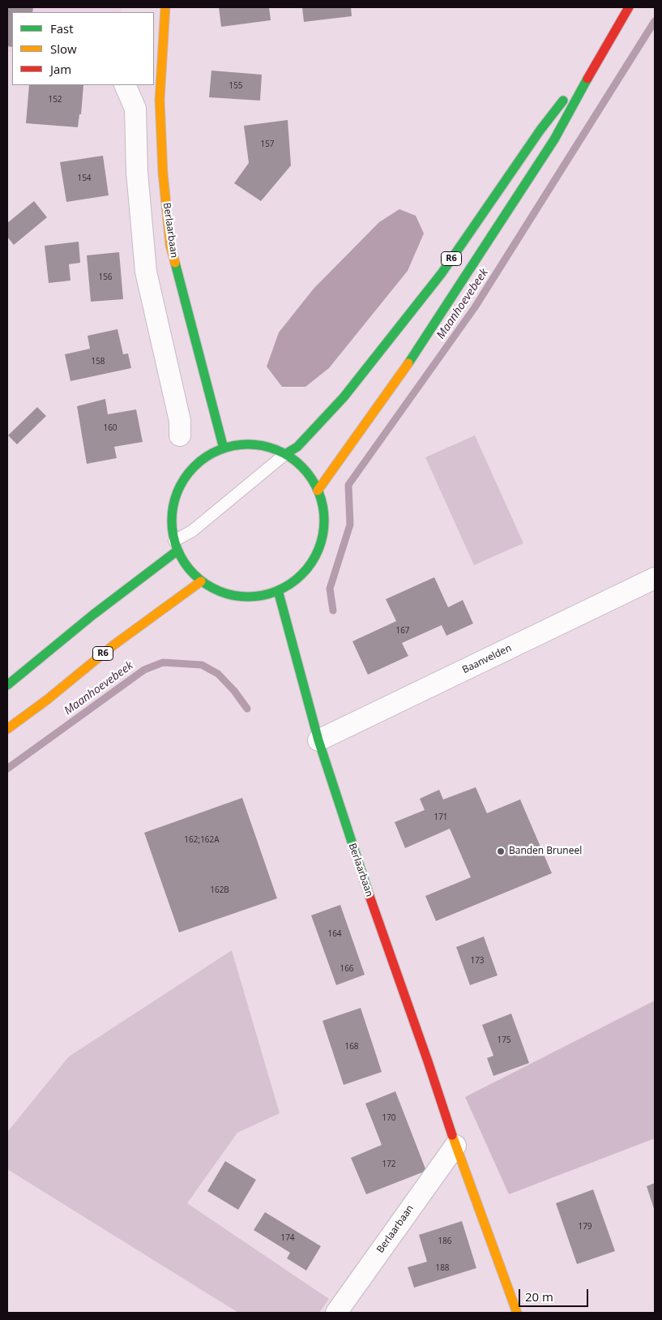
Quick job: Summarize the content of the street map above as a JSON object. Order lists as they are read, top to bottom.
{
  "streets": {
    "main road": ["Berlaarbaan", "R6"],
    "street": ["Baanvelden"]
  },
  "crossings": [
    ["Berlaarbaan", "R6"],
    ["Berlaarbaan", "Baanvelden"]
  ],
  "water": ["Maanhoevebeek"],
  "places": ["Banden Bruneel"],
  "house_numbers": [
    "155",
    "152",
    "157",
    "154",
    "156",
    "158",
    "160",
    "167",
    "171",
    "162;162A",
    "162B",
    "164",
    "173",
    "166",
    "175",
    "168",
    "170",
    "172",
    "179",
    "174",
    "186",
    "188"
  ],
  "legend": ["Fast", "Slow", "Jam"],
  "scale_bar": "20 m"
}
